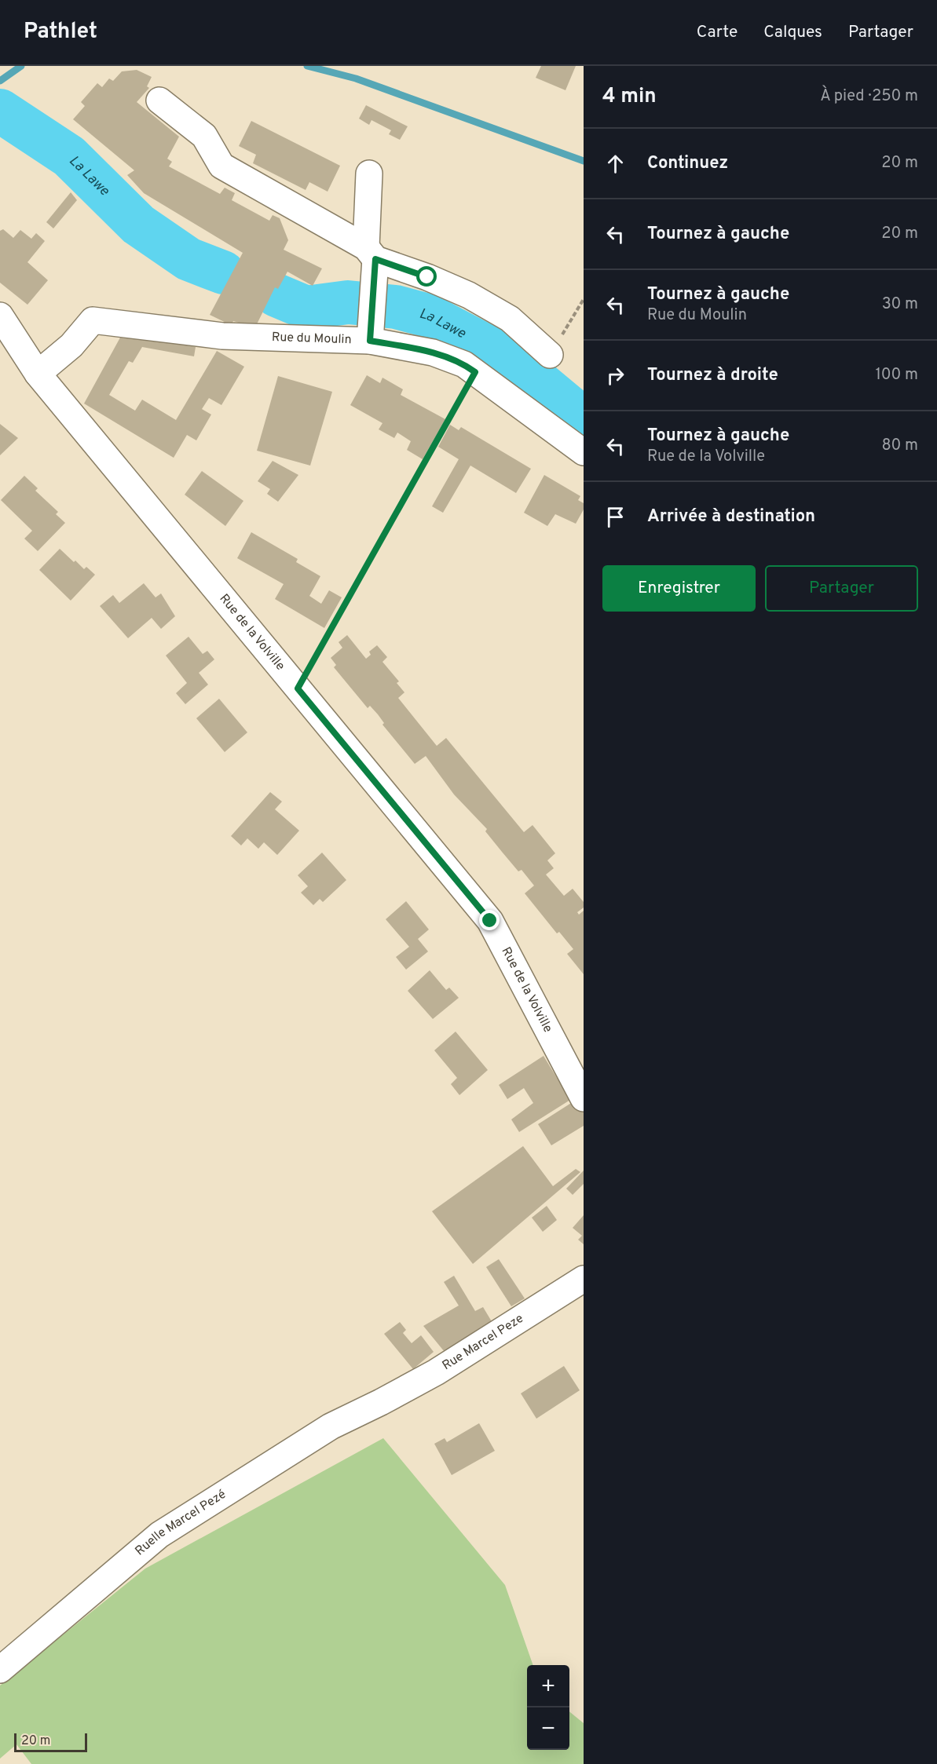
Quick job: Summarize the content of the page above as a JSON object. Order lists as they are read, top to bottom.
{
  "streets": {
    "street": [
      "Rue du Moulin",
      "Rue de la Volville",
      "Rue Marcel Peze",
      "Ruelle Marcel Pezé"
    ]
  },
  "crossings": [
    ["Rue du Moulin", "Rue de la Volville"],
    ["Rue Marcel Peze", "Ruelle Marcel Pezé"]
  ],
  "water": ["La Lawe"],
  "scale_bar": "20 m",
  "page": {
    "header": "Pathlet",
    "nav": ["Carte", "Calques", "Partager"],
    "heading": ["4 min", "À pied · 250 m"],
    "list": [
      ["Continuez", "20 m"],
      ["Tournez à gauche", "20 m"],
      ["Tournez à gauche", "Rue du Moulin", "30 m"],
      ["Tournez à droite", "100 m"],
      ["Tournez à gauche", "Rue de la Volville", "80 m"],
      "Arrivée à destination"
    ],
    "buttons": ["Enregistrer", "Partager"],
    "map_buttons": ["+", "−"],
    "scale": "20 m"
  }
}
